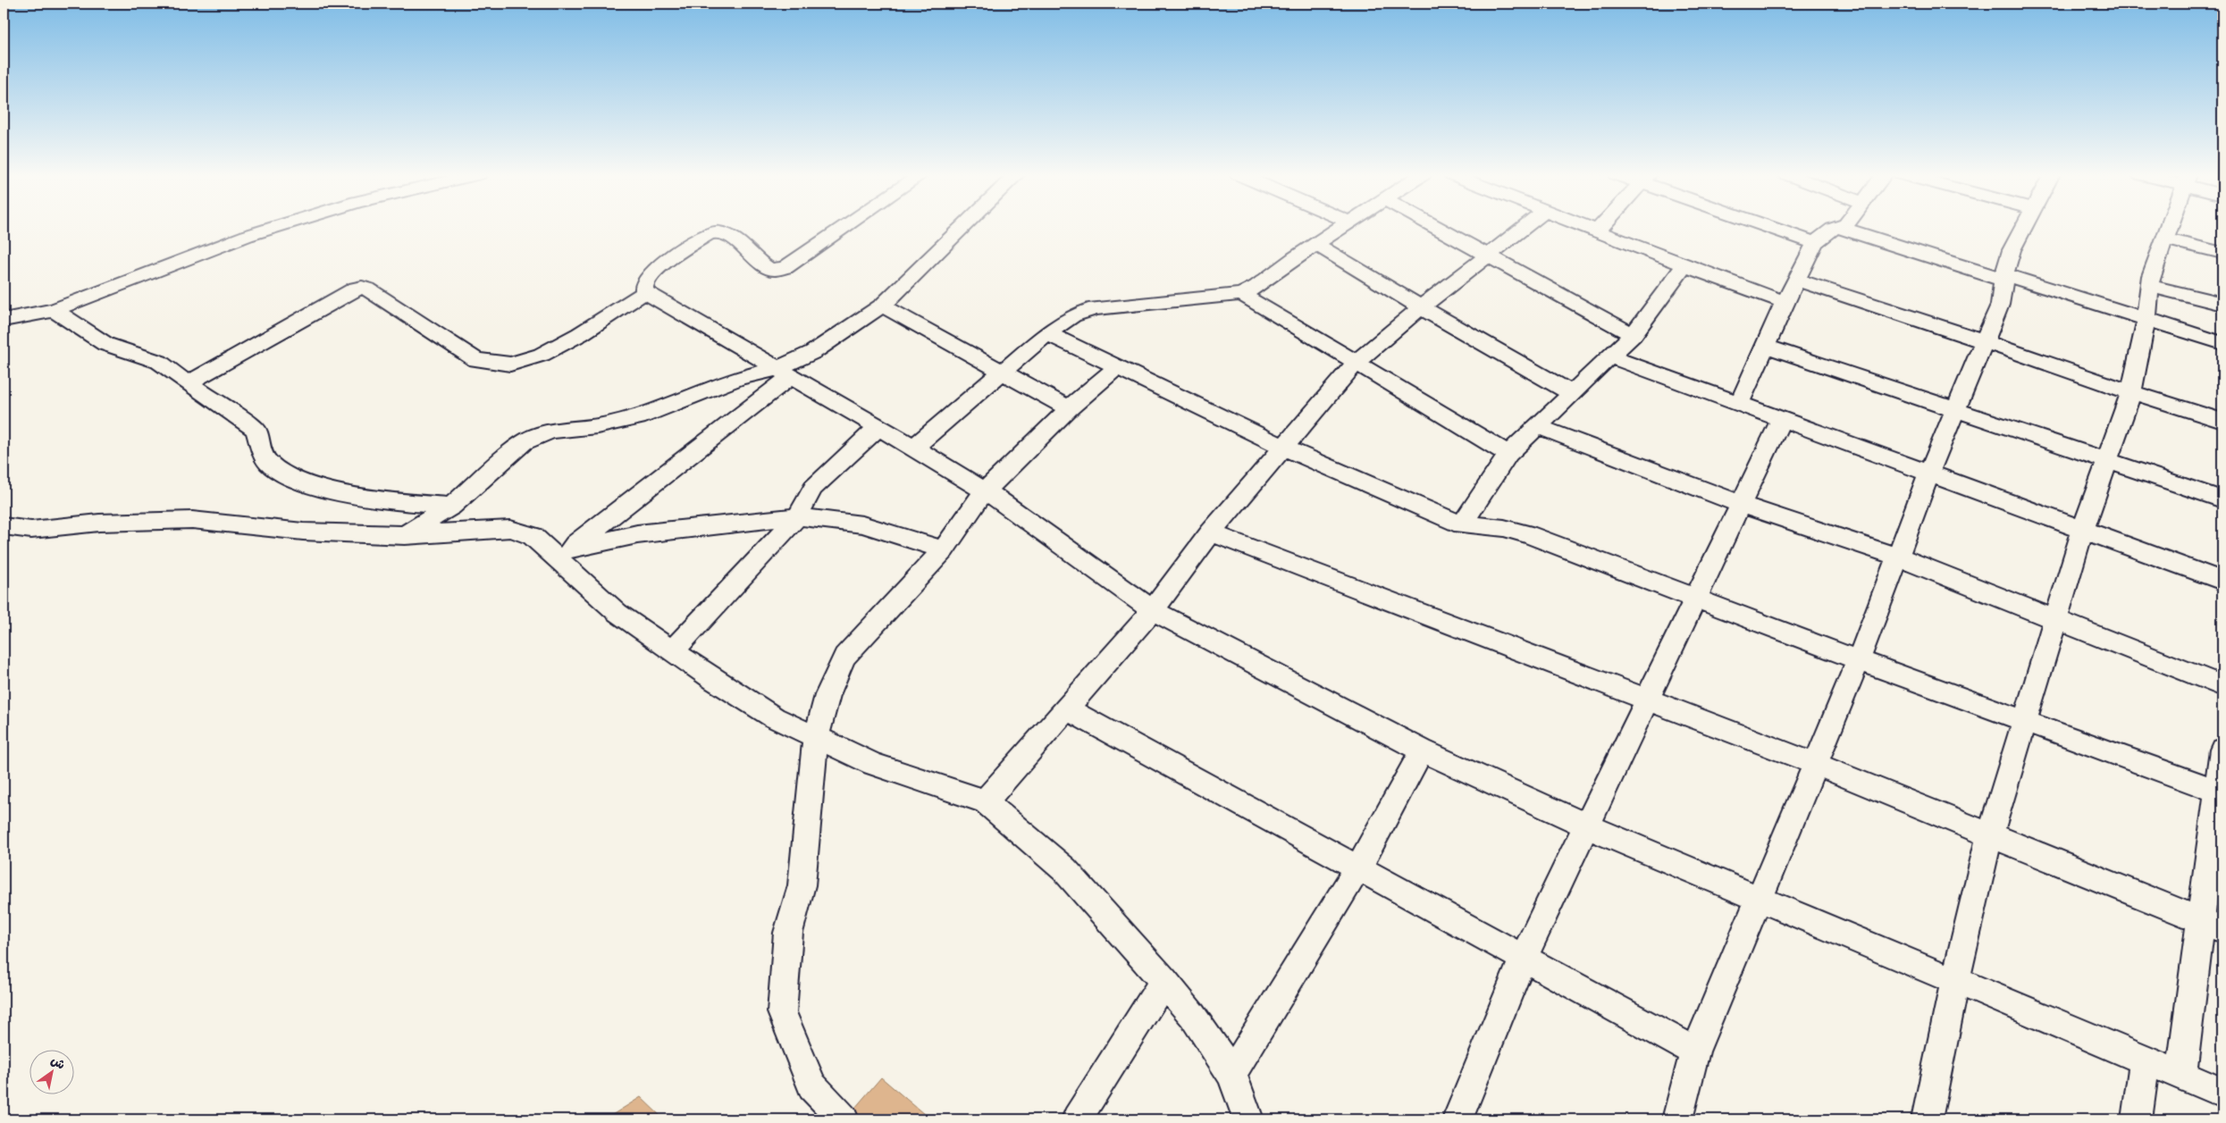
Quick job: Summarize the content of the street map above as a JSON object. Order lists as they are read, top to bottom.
{
  "north": "top right"
}
